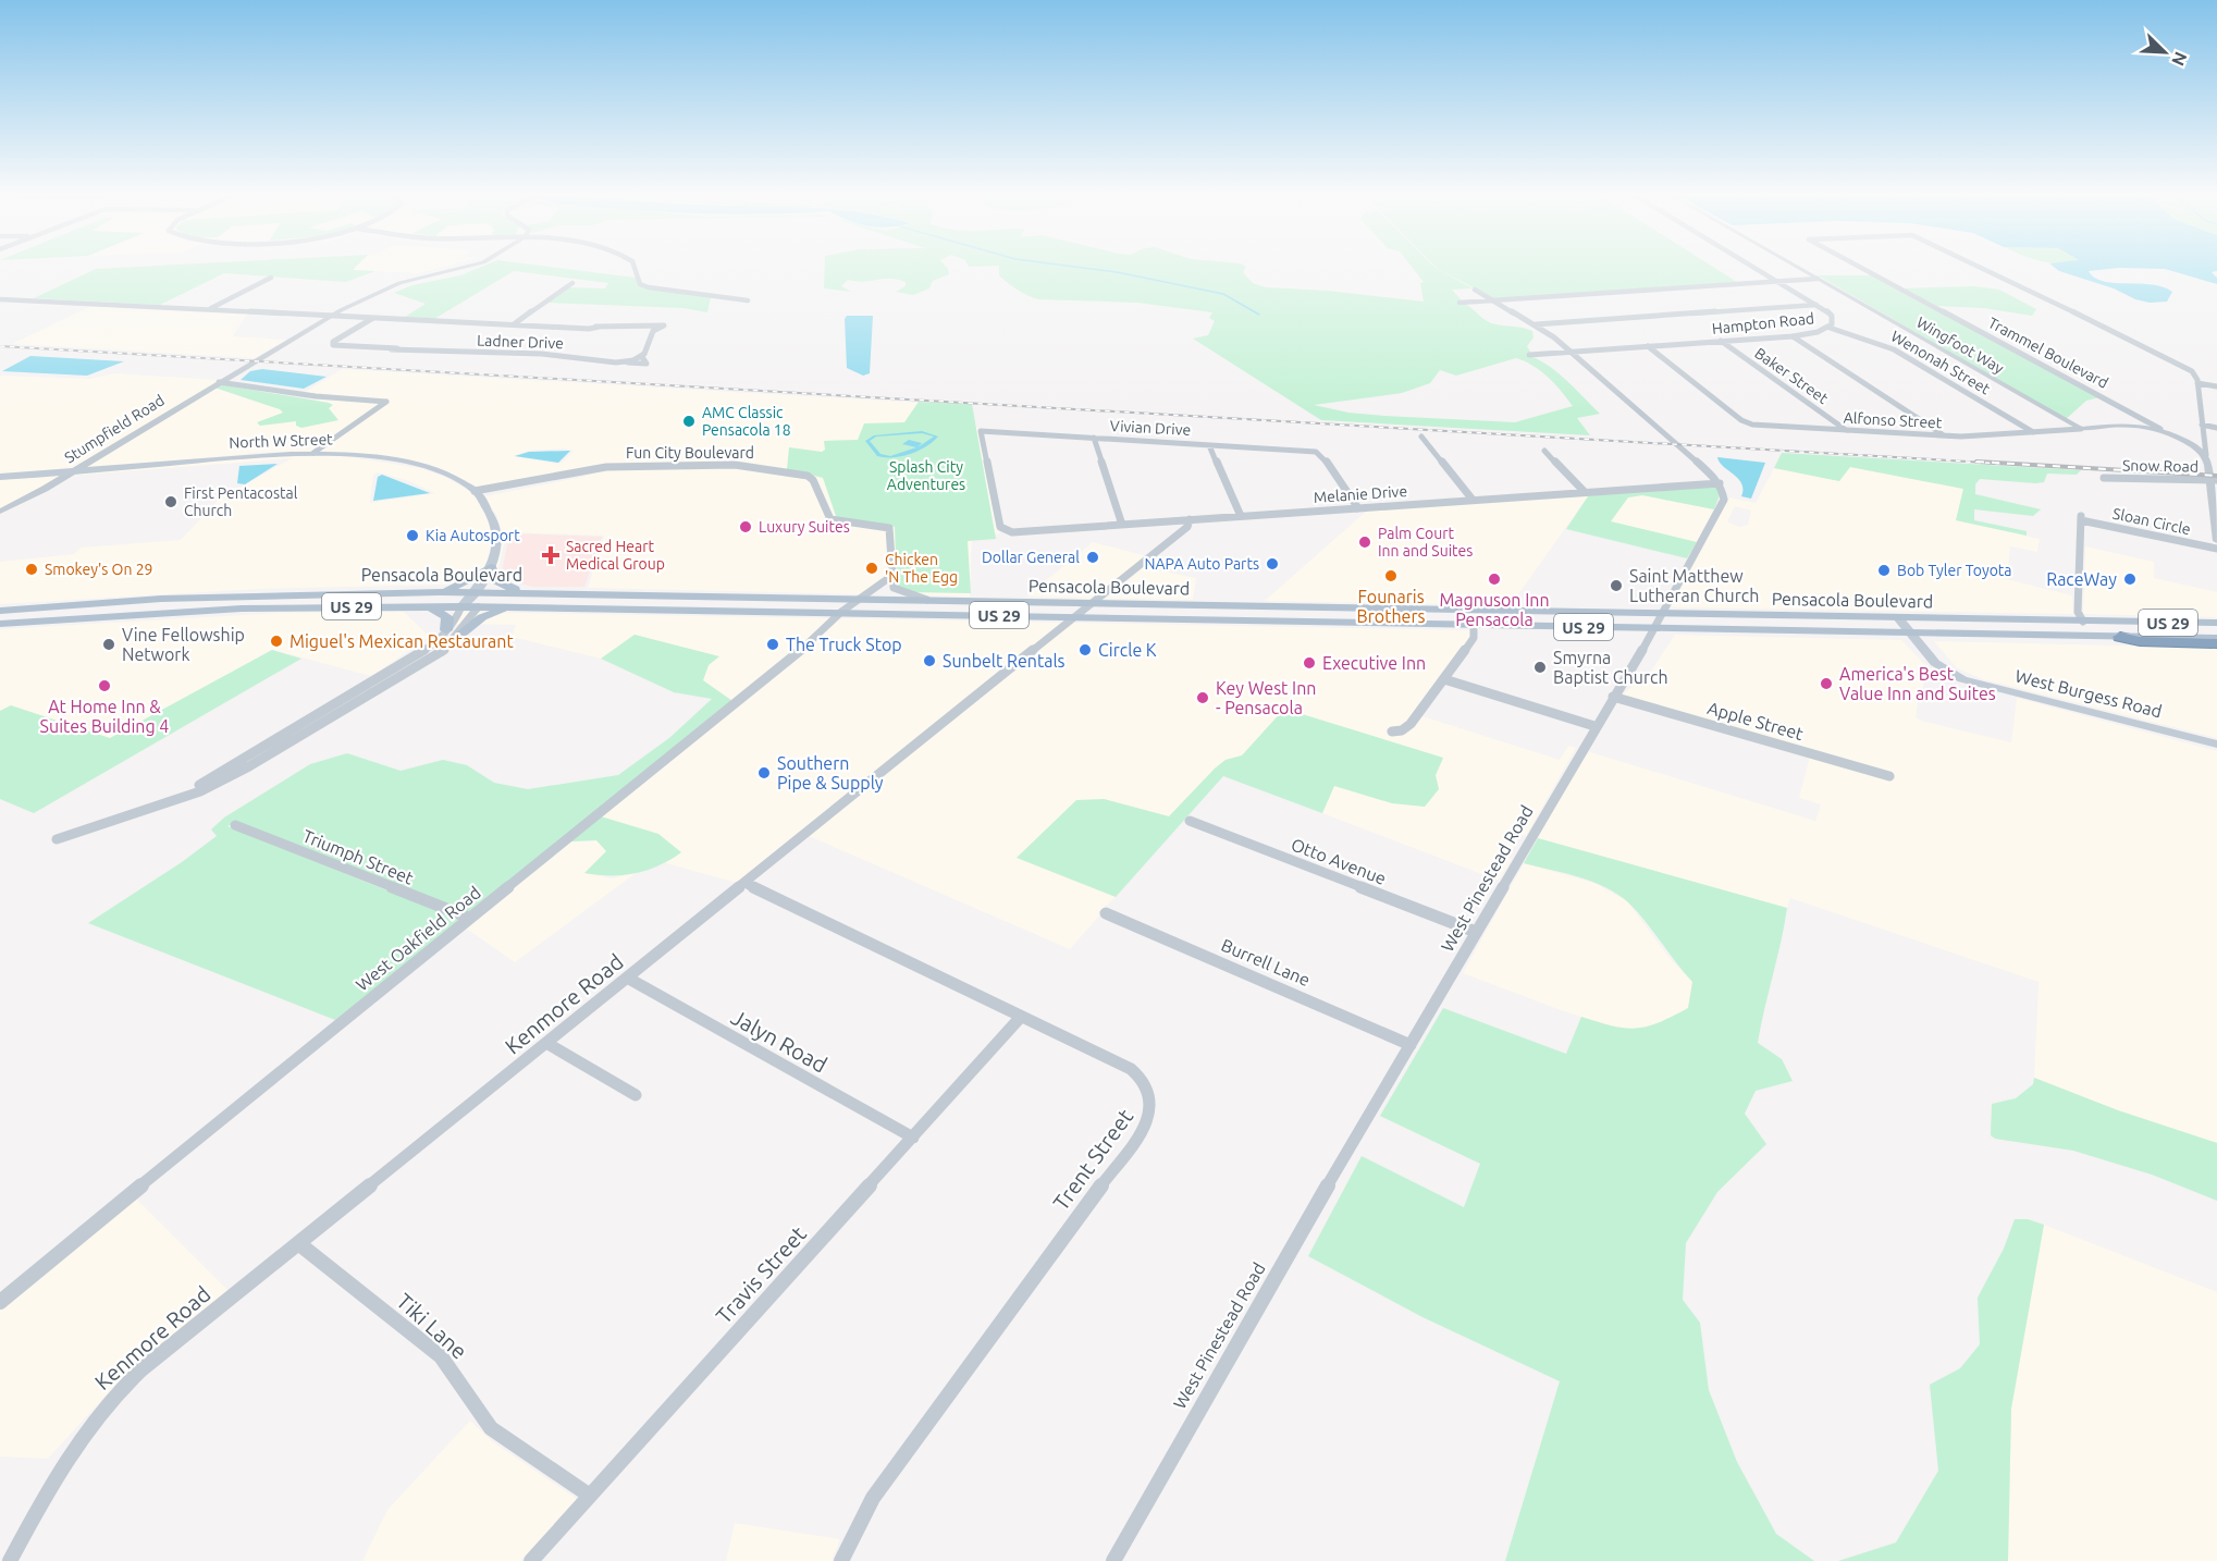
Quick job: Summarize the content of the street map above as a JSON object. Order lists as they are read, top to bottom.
{
  "streets": {
    "main road": [
      "North W Street",
      "Pensacola Boulevard",
      "US 29",
      "West Burgess Road"
    ],
    "street": [
      "Hampton Road",
      "Ladner Drive",
      "Wingfoot Way",
      "Trammel Boulevard",
      "Wenonah Street",
      "Baker Street",
      "Alfonso Street",
      "Vivian Drive",
      "Stumpfield Road",
      "Fun City Boulevard",
      "Snow Road",
      "Melanie Drive",
      "Sloan Circle",
      "Apple Street",
      "Triumph Street",
      "Otto Avenue",
      "West Pinestead Road",
      "West Oakfield Road",
      "Burrell Lane",
      "Kenmore Road",
      "Jalyn Road",
      "Trent Street",
      "Travis Street",
      "Tiki Lane"
    ]
  },
  "crossings": [
    ["Hampton Road", "Wenonah Street"],
    ["Hampton Road", "Baker Street"],
    ["Hampton Road", "Alfonso Street"],
    ["Wingfoot Way", "Alfonso Street"],
    ["Trammel Boulevard", "Alfonso Street"],
    ["Wenonah Street", "Alfonso Street"],
    ["Baker Street", "Alfonso Street"],
    ["Vivian Drive", "Melanie Drive"],
    ["Stumpfield Road", "North W Street"],
    ["North W Street", "Fun City Boulevard"],
    ["Melanie Drive", "West Pinestead Road"],
    ["Melanie Drive", "Kenmore Road"],
    ["Sloan Circle", "Pensacola Boulevard"],
    ["Pensacola Boulevard", "West Burgess Road"],
    ["Pensacola Boulevard", "West Pinestead Road"],
    ["Pensacola Boulevard", "West Oakfield Road"],
    ["Pensacola Boulevard", "Kenmore Road"],
    ["Apple Street", "West Pinestead Road"],
    ["Triumph Street", "West Oakfield Road"],
    ["Otto Avenue", "West Pinestead Road"],
    ["West Pinestead Road", "Burrell Lane"],
    ["Kenmore Road", "Jalyn Road"],
    ["Kenmore Road", "Trent Street"],
    ["Kenmore Road", "Tiki Lane"],
    ["Jalyn Road", "Travis Street"],
    ["Trent Street", "Travis Street"],
    ["Travis Street", "Tiki Lane"]
  ],
  "parks": ["Splash City Adventures"],
  "places": {
    "other": [
      "AMC Classic Pensacola 18",
      "First Pentacostal Church",
      "Luxury Suites",
      "Kia Autosport",
      "Palm Court Inn and Suites",
      "Dollar General",
      "NAPA Auto Parts",
      "Chicken 'N The Egg",
      "Smokey's On 29",
      "Bob Tyler Toyota",
      "Founaris Brothers",
      "Magnuson Inn Pensacola",
      "RaceWay",
      "Saint Matthew Lutheran Church",
      "Miguel's Mexican Restaurant",
      "Vine Fellowship Network",
      "The Truck Stop",
      "Circle K",
      "Sunbelt Rentals",
      "Executive Inn",
      "Smyrna Baptist Church",
      "America's Best Value Inn and Suites",
      "At Home Inn & Suites Building 4",
      "Key West Inn - Pensacola",
      "Southern Pipe & Supply"
    ],
    "health": ["Sacred Heart Medical Group"]
  },
  "north": "bottom right"
}
